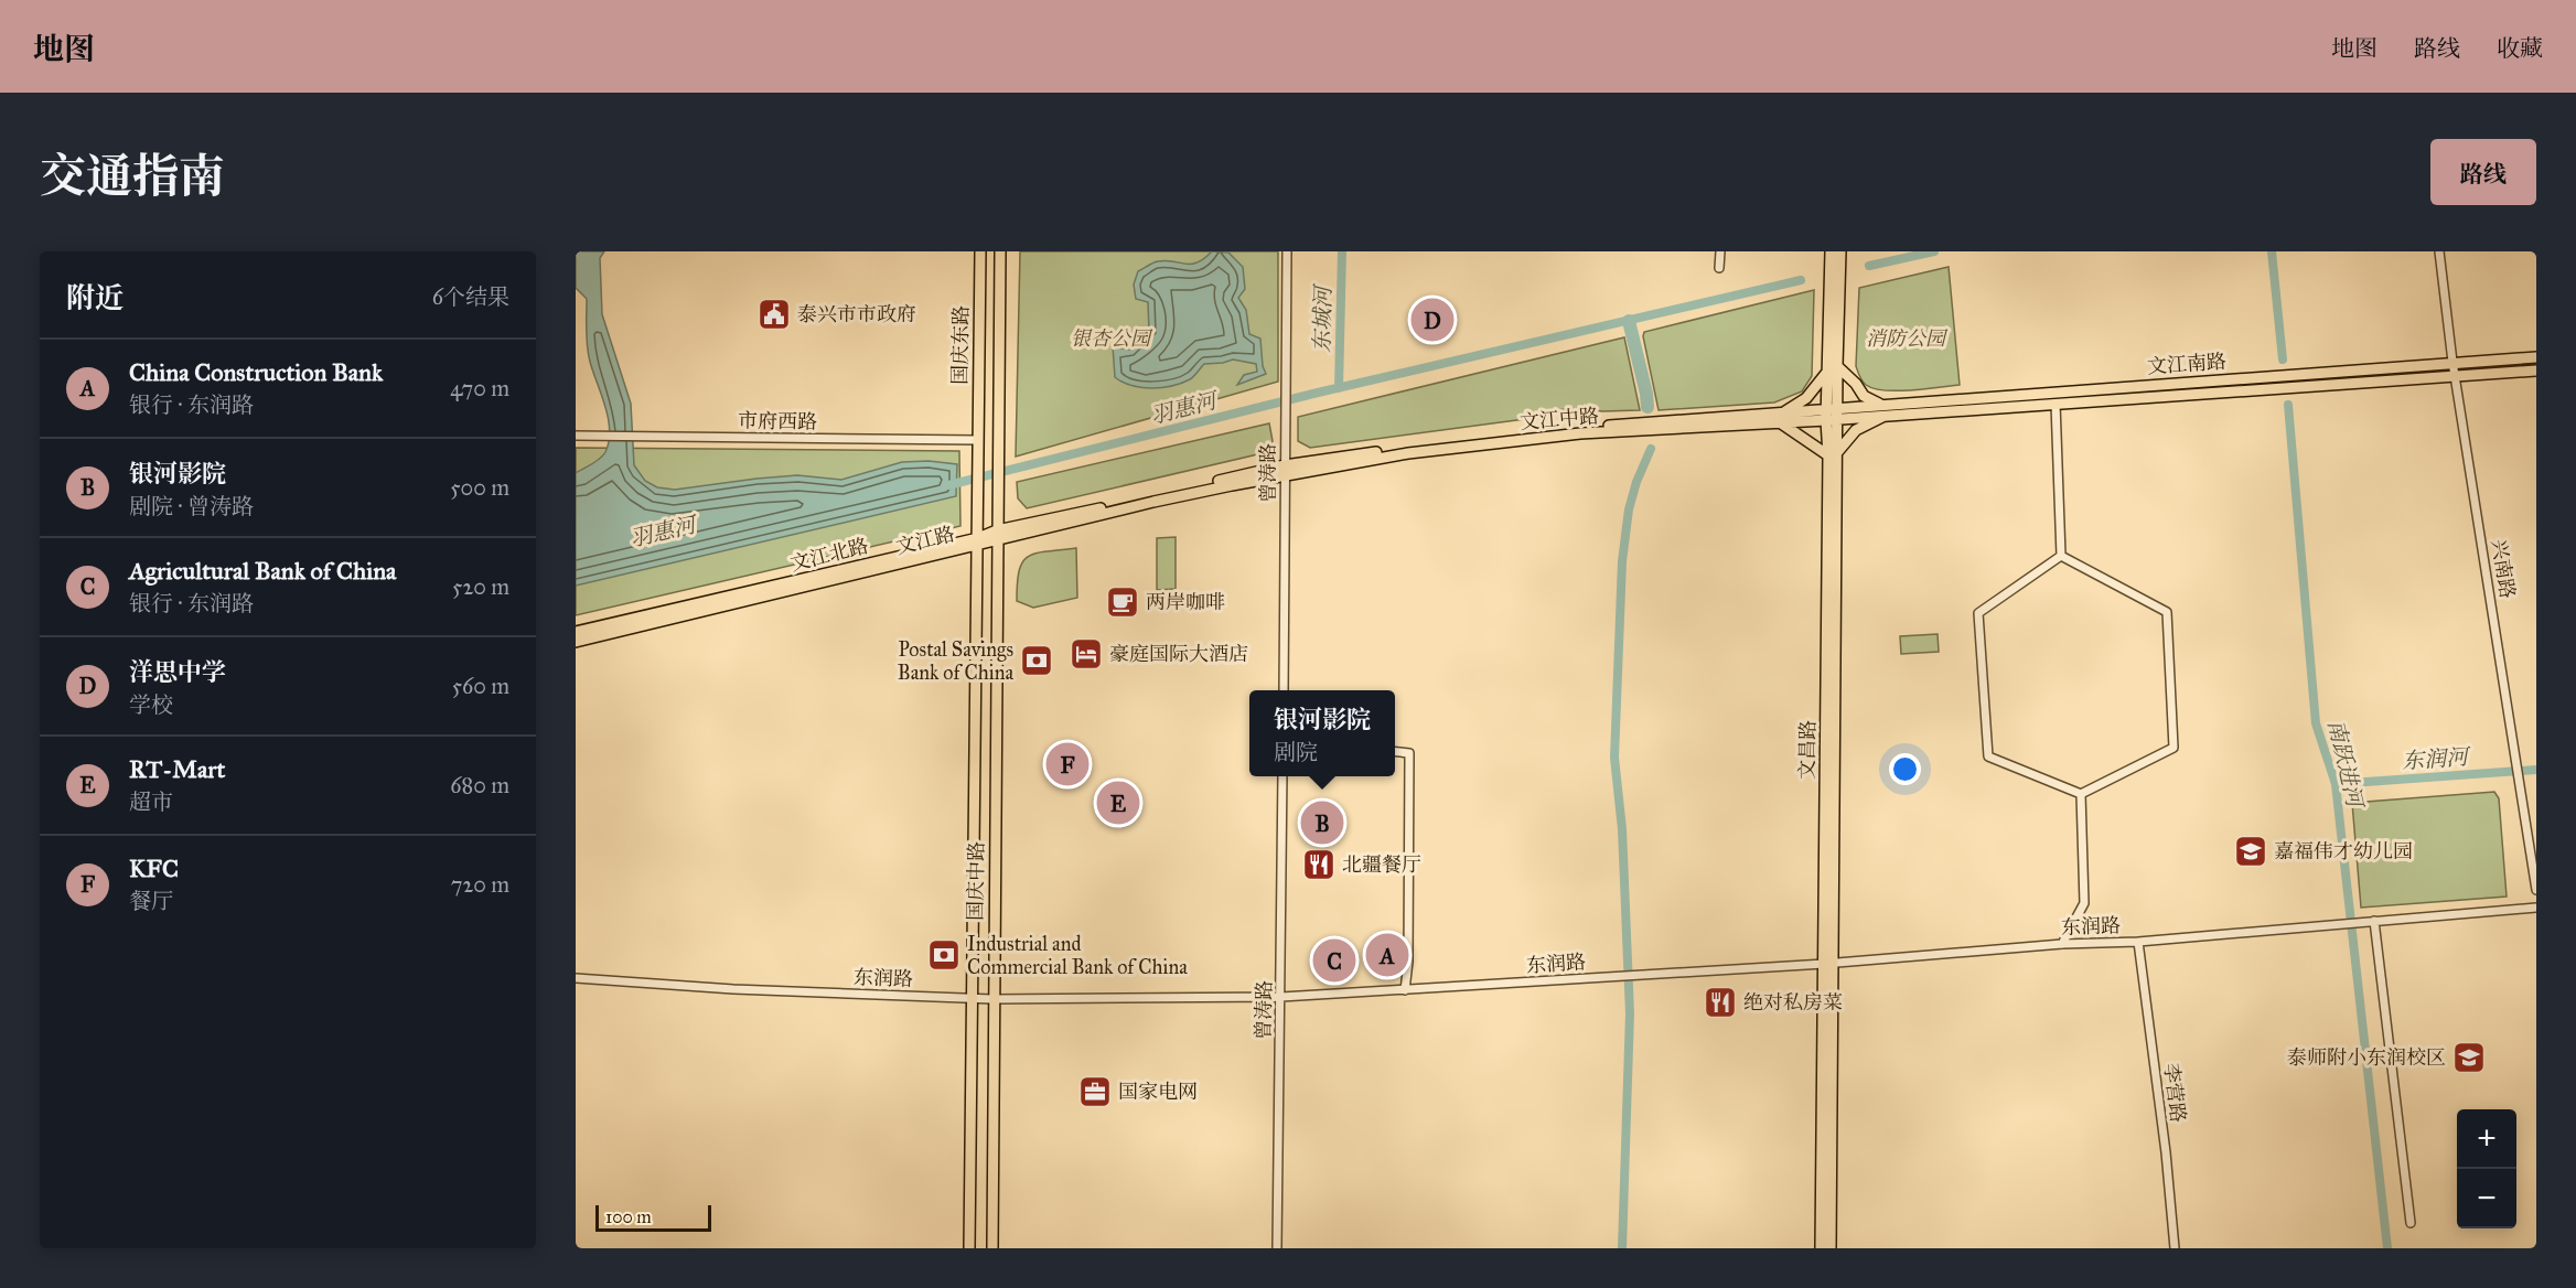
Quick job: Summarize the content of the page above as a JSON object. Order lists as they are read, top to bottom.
{
  "streets": {
    "main road": [
      "国庆东路",
      "文江南路",
      "文江中路",
      "文江路",
      "文江北路",
      "文昌路",
      "国庆中路"
    ],
    "street": [
      "市府西路",
      "曾涛路",
      "兴南路",
      "东润路",
      "李营路"
    ]
  },
  "crossings": [
    ["国庆东路", "市府西路"],
    ["国庆东路", "文江路"],
    ["国庆东路", "文江北路"],
    ["国庆东路", "国庆中路"],
    ["国庆东路", "东润路"],
    ["文江南路", "文江中路"],
    ["文江南路", "兴南路"],
    ["文江南路", "文昌路"],
    ["文江中路", "曾涛路"],
    ["文江中路", "文江路"],
    ["文江中路", "文昌路"],
    ["曾涛路", "文江路"],
    ["曾涛路", "东润路"],
    ["文江路", "文江北路"],
    ["文江路", "国庆中路"],
    ["文昌路", "东润路"],
    ["国庆中路", "东润路"],
    ["东润路", "李营路"]
  ],
  "water": [
    "东城河",
    "羽惠河",
    "东润河",
    "南跃进河"
  ],
  "parks": ["银杏公园", "消防公园"],
  "places": {
    "public building": ["泰兴市市政府"],
    "cafe": ["两岸咖啡"],
    "hotel": ["豪庭国际大酒店"],
    "bank": ["Postal Savings Bank of China", "Industrial and Commercial Bank of China"],
    "school or university": ["嘉福伟才幼儿园", "泰师附小东润校区"],
    "restaurant": ["北疆餐厅", "绝对私房菜"],
    "office": ["国家电网"]
  },
  "scale_bar": "100 m",
  "page": {
    "header": "地图",
    "nav": ["地图", "路线", "收藏"],
    "title": "交通指南",
    "buttons": "路线",
    "heading": ["附近", "6个结果"],
    "pins": [
      "D",
      "F",
      "E",
      "B",
      "A",
      "C"
    ],
    "list": [
      {
        "mark": "A",
        "name": "China Construction Bank",
        "note": "银行 · 东润路",
        "value": "470 m"
      },
      {
        "mark": "B",
        "name": "银河影院",
        "note": "剧院 · 曾涛路",
        "value": "500 m"
      },
      {
        "mark": "C",
        "name": "Agricultural Bank of China",
        "note": "银行 · 东润路",
        "value": "520 m"
      },
      {
        "mark": "D",
        "name": "洋思中学",
        "note": "学校",
        "value": "560 m"
      },
      {
        "mark": "E",
        "name": "RT-Mart",
        "note": "超市",
        "value": "680 m"
      },
      {
        "mark": "F",
        "name": "KFC",
        "note": "餐厅",
        "value": "720 m"
      }
    ],
    "popup": ["银河影院", "剧院"],
    "map_buttons": ["+", "−"],
    "scale": "100 m"
  }
}
